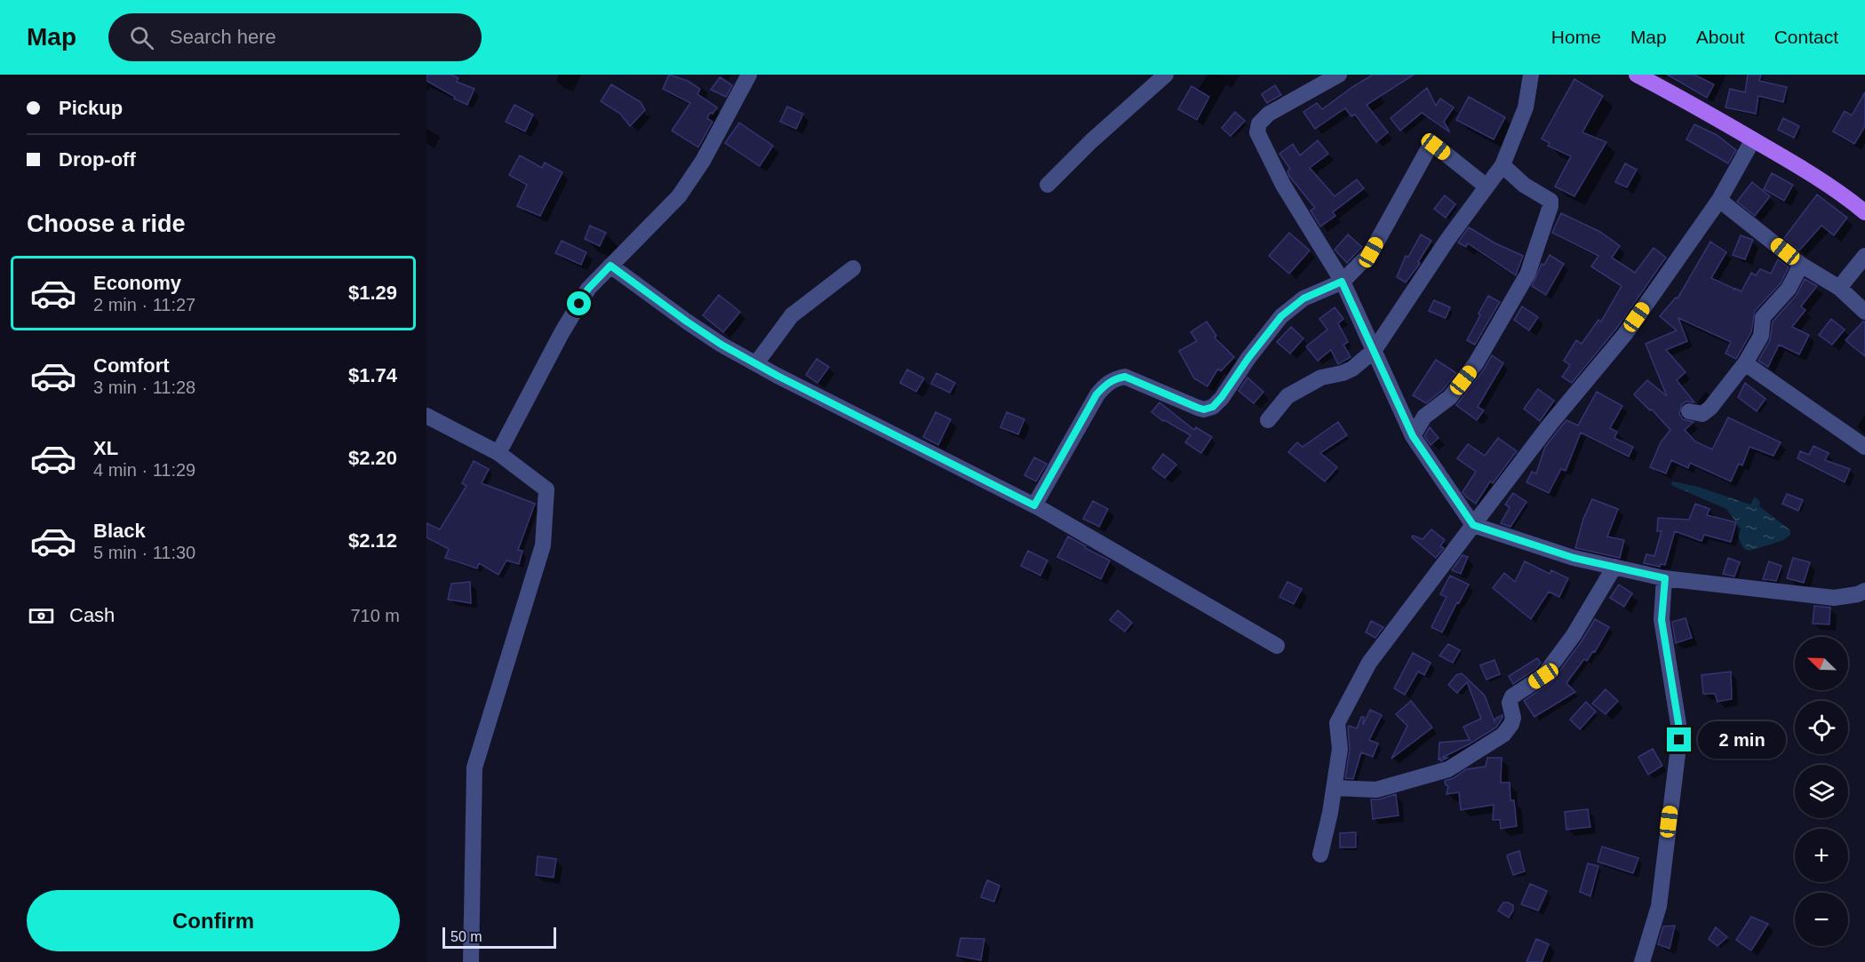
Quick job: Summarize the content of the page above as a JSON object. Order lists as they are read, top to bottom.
{
  "scale_bar": "50 m",
  "north": "top left",
  "page": {
    "header": "Map",
    "search": "Search here",
    "nav": [
      "Home",
      "Map",
      "About",
      "Contact"
    ],
    "banner": ["Pickup", "Drop-off"],
    "heading": "Choose a ride",
    "list": [
      {
        "name": "Economy",
        "note": "2 min · 11:27",
        "value": "$1.29"
      },
      {
        "name": "Comfort",
        "note": "3 min · 11:28",
        "value": "$1.74"
      },
      {
        "name": "XL",
        "note": "4 min · 11:29",
        "value": "$2.20"
      },
      {
        "name": "Black",
        "note": "5 min · 11:30",
        "value": "$2.12"
      }
    ],
    "pay": ["Cash", "710 m"],
    "map_buttons": ["+", "−"],
    "bubble": "2 min",
    "buttons": "Confirm",
    "scale": "50 m"
  }
}
